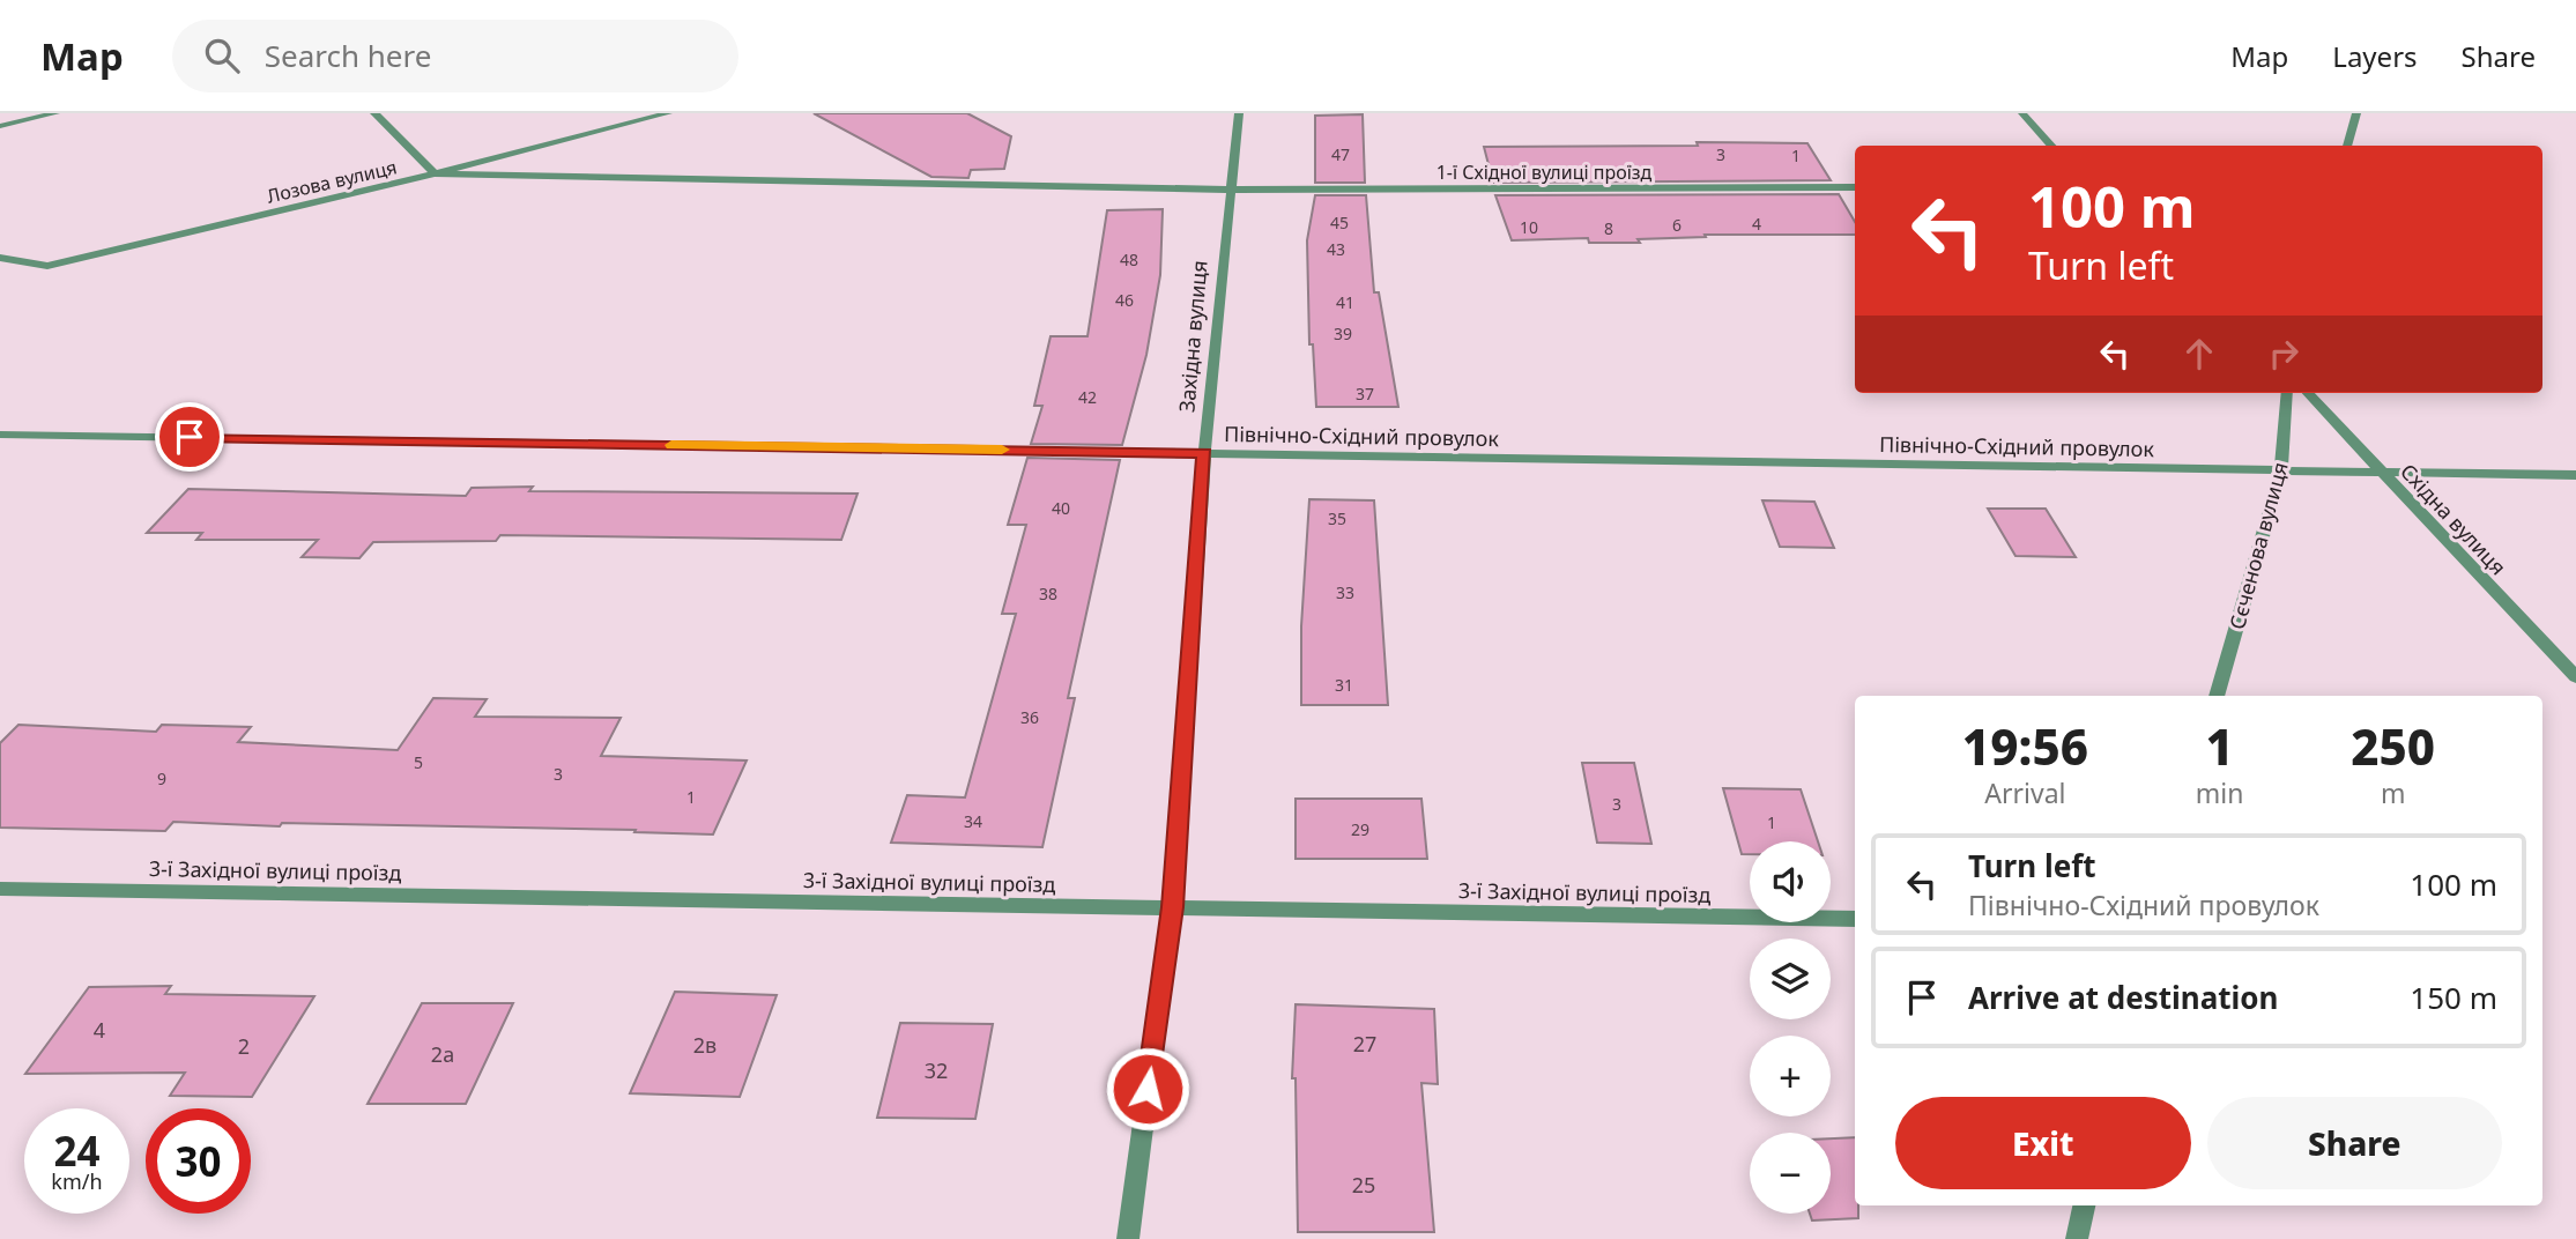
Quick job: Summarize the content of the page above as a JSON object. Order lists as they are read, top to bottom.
{
  "streets": {
    "street": [
      "1-ї Східної вулиці проїзд",
      "Лозова вулиця",
      "Західна вулиця",
      "Північно-Східний провулок",
      "Східна вулиця",
      "Сєченова вулиця",
      "3-ї Західної вулиці проїзд"
    ]
  },
  "crossings": [
    ["1-ї Східної вулиці проїзд", "Лозова вулиця"],
    ["1-ї Східної вулиці проїзд", "Західна вулиця"],
    ["Західна вулиця", "Північно-Східний провулок"],
    ["Західна вулиця", "3-ї Західної вулиці проїзд"],
    ["Північно-Східний провулок", "Східна вулиця"],
    ["Північно-Східний провулок", "Сєченова вулиця"]
  ],
  "house_numbers": [
    "47",
    "3",
    "1",
    "45",
    "4",
    "6",
    "10",
    "8",
    "43",
    "48",
    "46",
    "41",
    "39",
    "37",
    "42",
    "40",
    "35",
    "33",
    "38",
    "31",
    "36",
    "5",
    "3",
    "9",
    "1",
    "3",
    "34",
    "1",
    "29",
    "4",
    "27",
    "2в",
    "2",
    "2а",
    "32",
    "25"
  ],
  "page": {
    "header": "Map",
    "search": "Search here",
    "nav": ["Map", "Layers", "Share"],
    "turn": ["100 m", "Turn left"],
    "eta": [
      "19:56",
      "Arrival",
      "1",
      "min",
      "250",
      "m"
    ],
    "list": [
      {
        "name": "Turn left",
        "note": "Північно-Східний провулок",
        "value": "100 m"
      },
      {
        "name": "Arrive at destination",
        "value": "150 m"
      }
    ],
    "map_buttons": ["+", "−"],
    "buttons": ["Exit", "Share"],
    "speed": "24 km/h",
    "limit": "30"
  }
}
